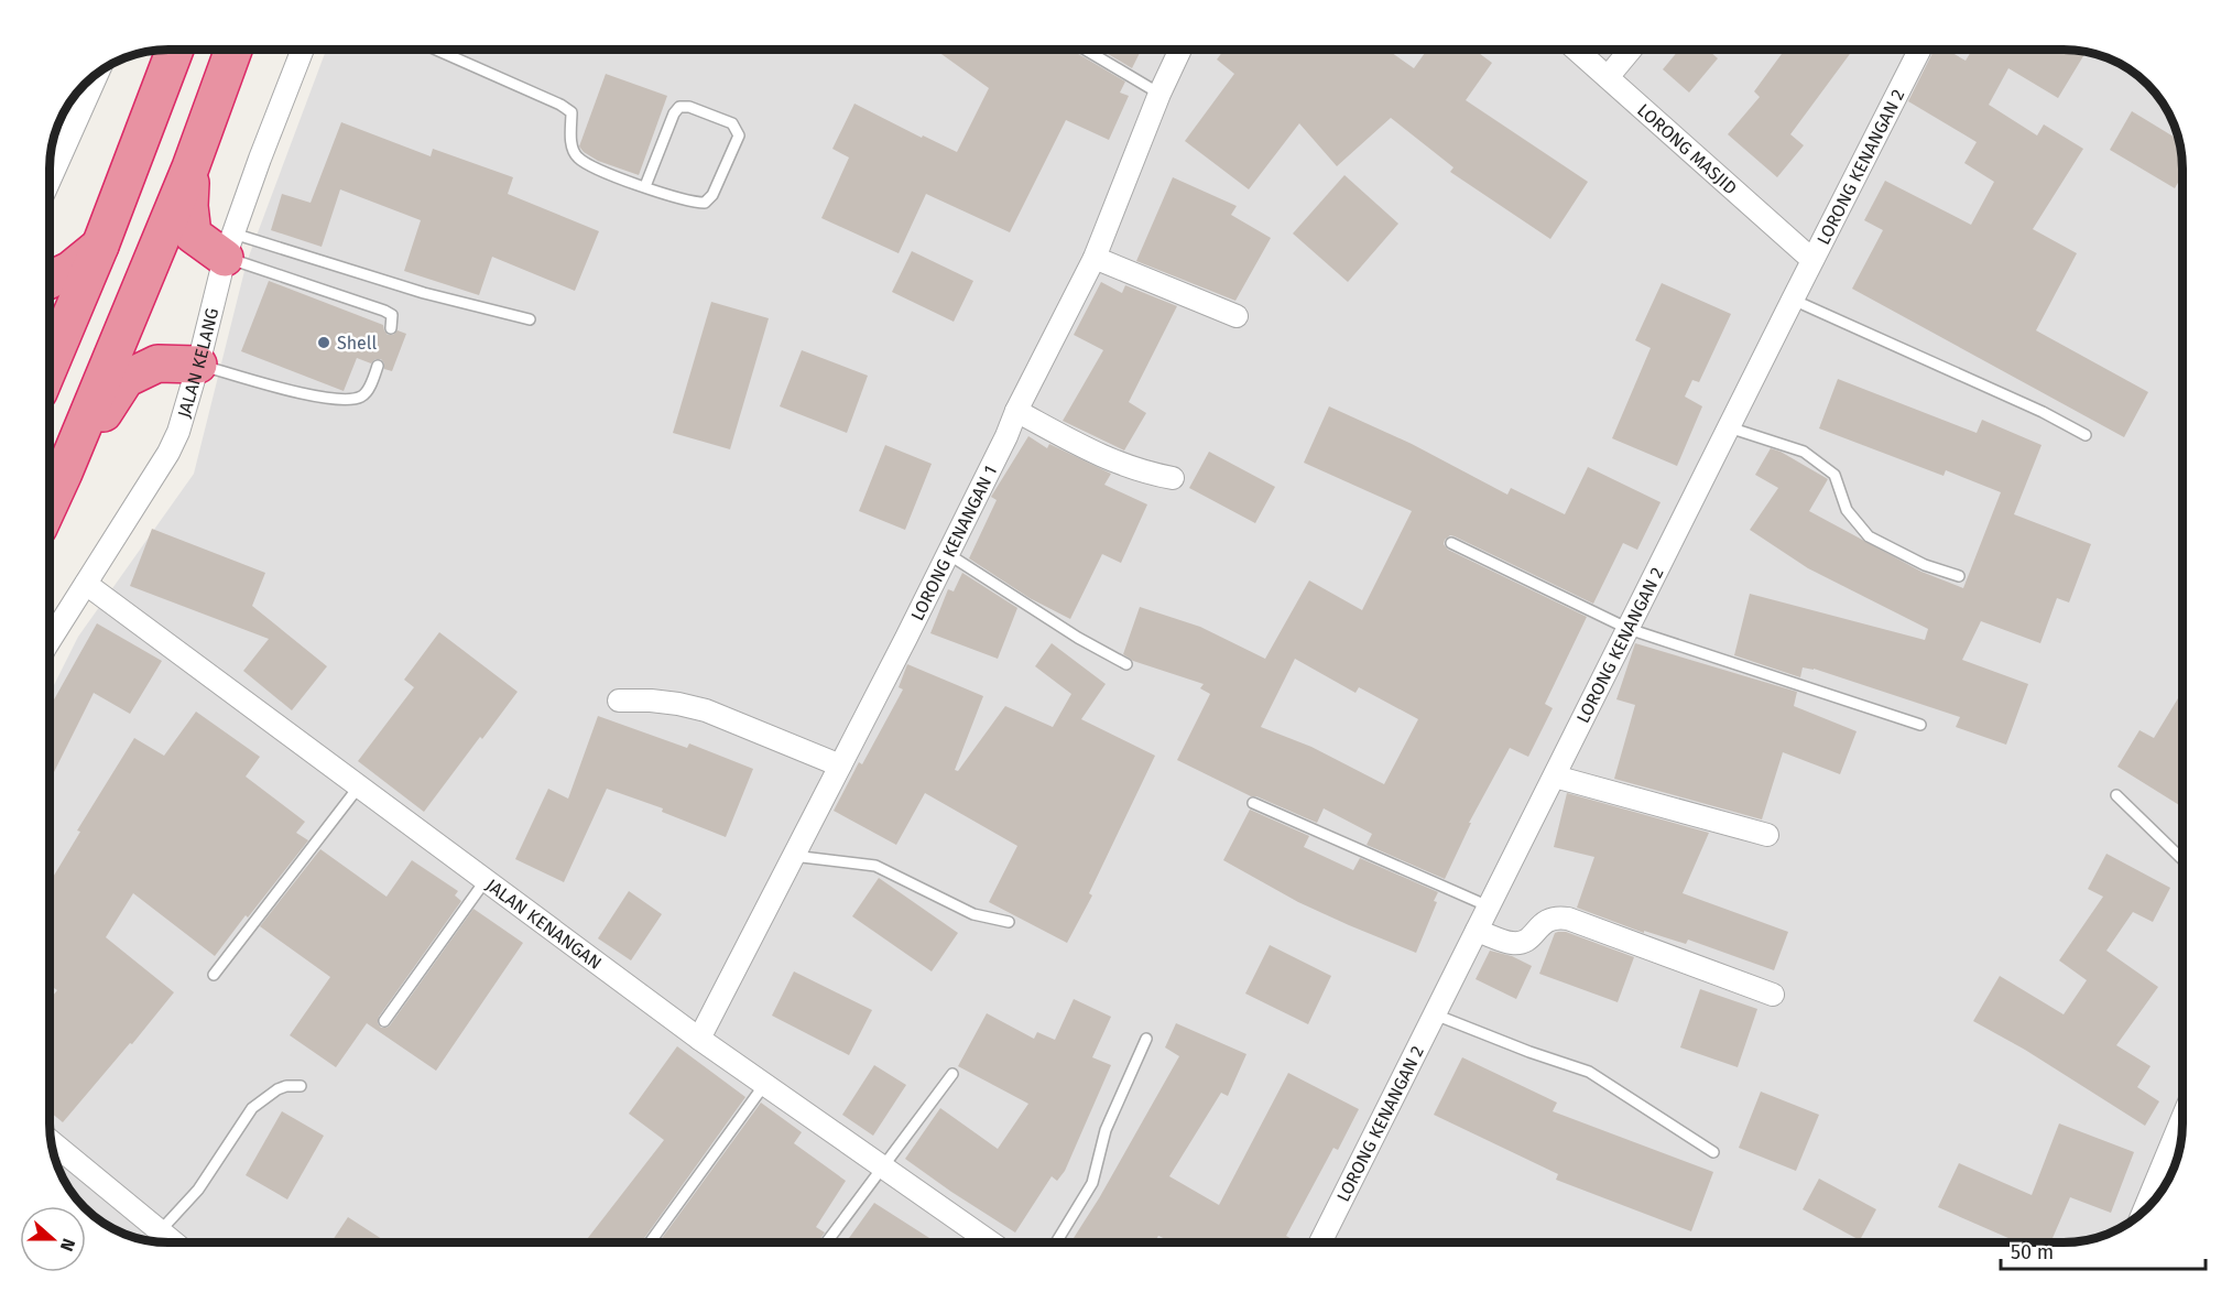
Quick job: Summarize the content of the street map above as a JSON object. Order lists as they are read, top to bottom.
{
  "streets": {
    "street": [
      "LORONG MASJID",
      "LORONG KENANGAN 2",
      "JALAN KELANG",
      "LORONG KENANGAN 1",
      "JALAN KENANGAN"
    ]
  },
  "crossings": [
    ["LORONG MASJID", "LORONG KENANGAN 2"],
    ["JALAN KELANG", "JALAN KENANGAN"],
    ["LORONG KENANGAN 1", "JALAN KENANGAN"]
  ],
  "places": ["Shell"],
  "scale_bar": "50 m",
  "north": "right"
}
